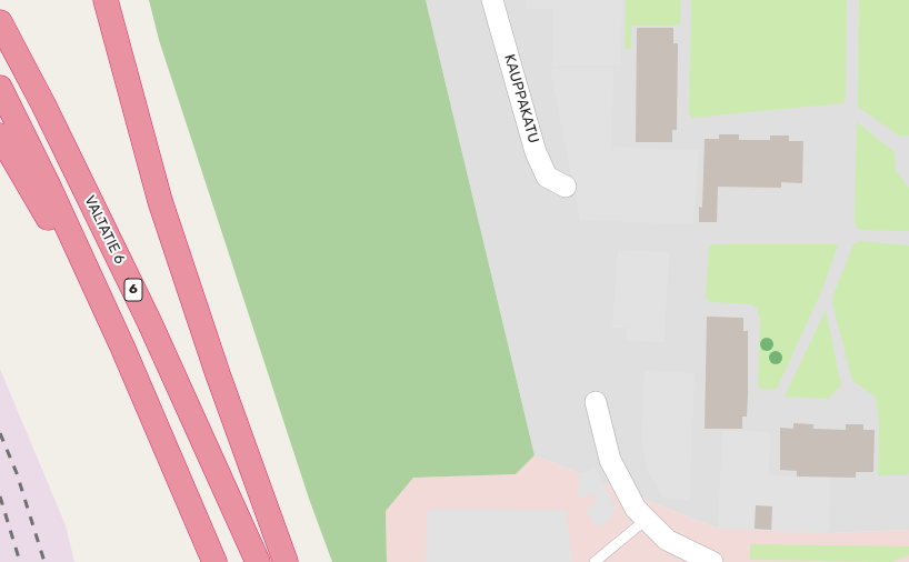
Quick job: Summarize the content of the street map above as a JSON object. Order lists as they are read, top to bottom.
{
  "streets": {
    "highway": ["VALTATIE 6", "6"],
    "street": ["KAUPPAKATU"]
  }
}
